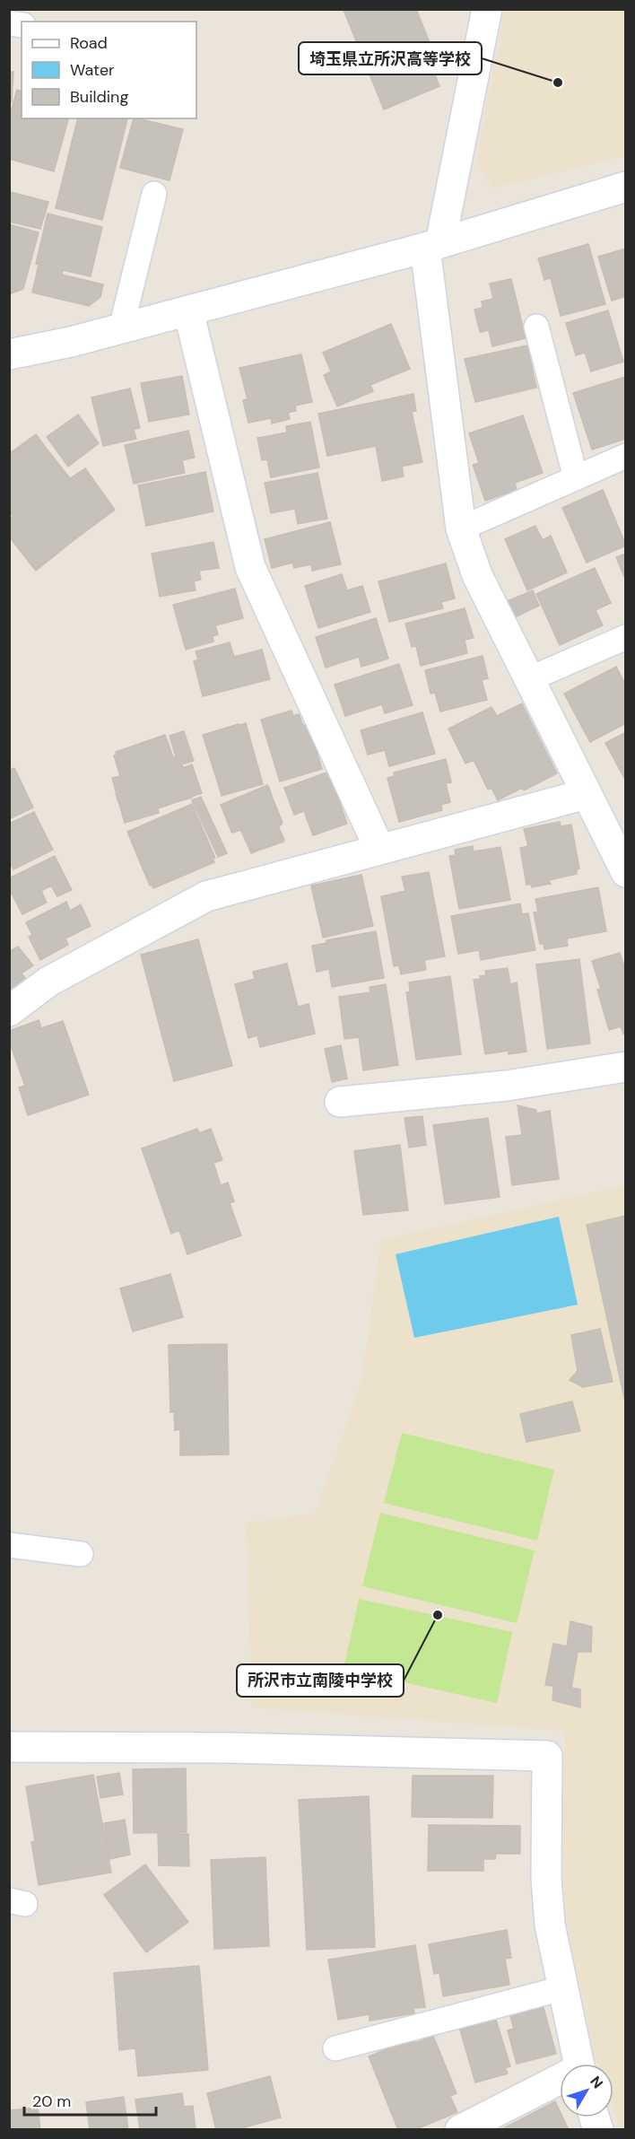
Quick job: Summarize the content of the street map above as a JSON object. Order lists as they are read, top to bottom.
{
  "places": ["埼玉県立所沢高等学校", "所沢市立南陵中学校"],
  "legend": ["Road", "Water", "Building"],
  "scale_bar": "20 m",
  "north": "top right"
}
